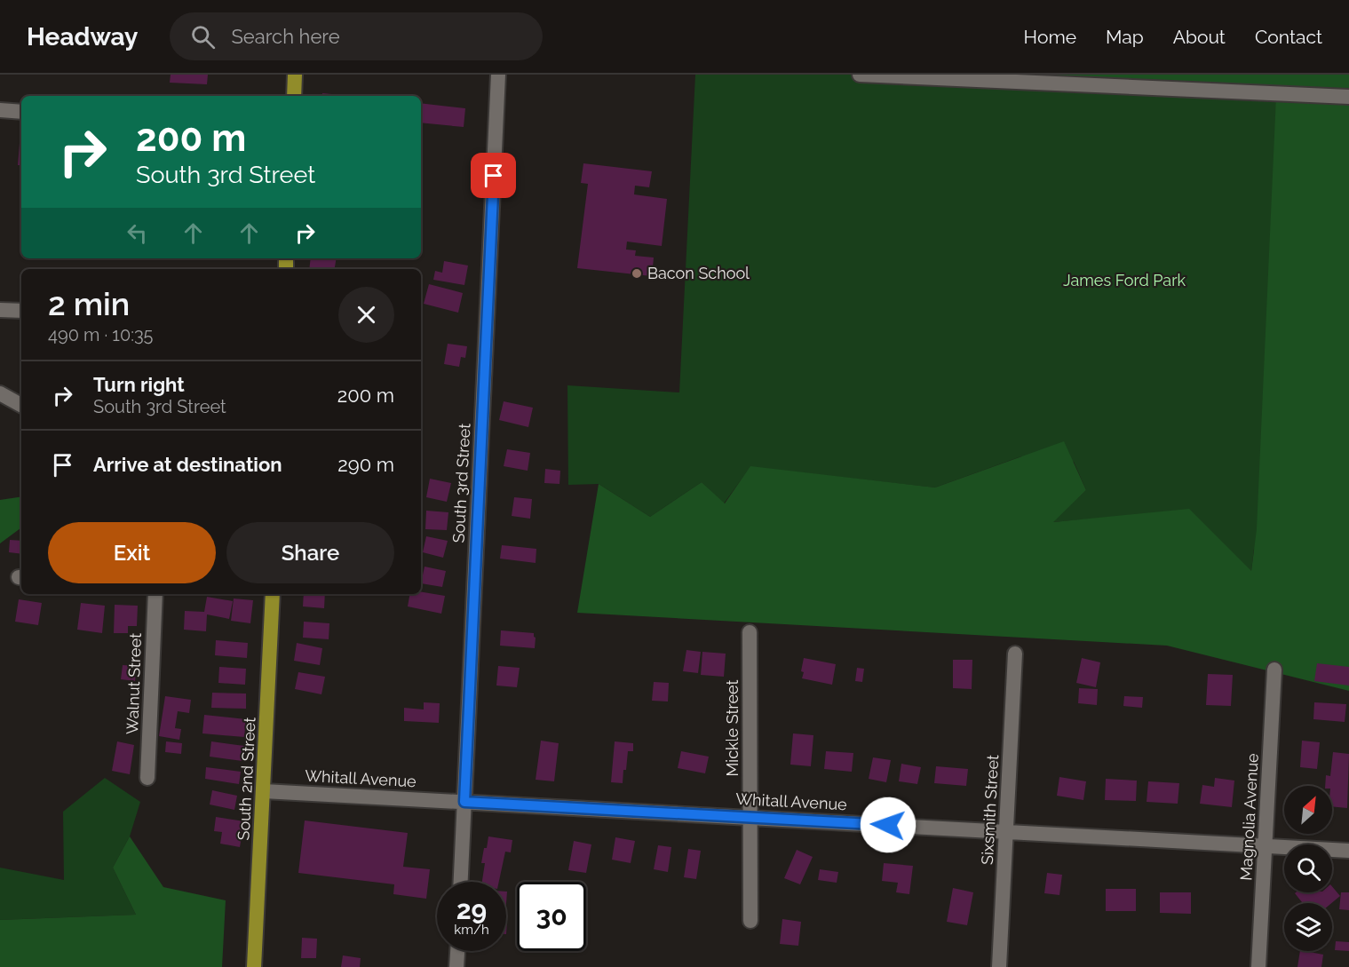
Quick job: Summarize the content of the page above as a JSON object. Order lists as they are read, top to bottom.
{
  "streets": {
    "main road": ["South 2nd Street"],
    "street": [
      "South 3rd Street",
      "Walnut Street",
      "Mickle Street",
      "Whitall Avenue",
      "Sixsmith Street",
      "Magnolia Avenue"
    ]
  },
  "crossings": [
    ["South 3rd Street", "Whitall Avenue"],
    ["Mickle Street", "Whitall Avenue"],
    ["South 2nd Street", "Whitall Avenue"],
    ["Whitall Avenue", "Sixsmith Street"],
    ["Whitall Avenue", "Magnolia Avenue"]
  ],
  "parks": ["James Ford Park"],
  "places": ["Bacon School"],
  "north": "top right",
  "page": {
    "header": "Headway",
    "search": "Search here",
    "nav": [
      "Home",
      "Map",
      "About",
      "Contact"
    ],
    "turn": ["200 m", "South 3rd Street"],
    "heading": ["2 min", "490 m · 10:35"],
    "list": [
      {
        "name": "Turn right",
        "note": "South 3rd Street",
        "value": "200 m"
      },
      {
        "name": "Arrive at destination",
        "value": "290 m"
      }
    ],
    "buttons": ["Exit", "Share"],
    "speed": "29 km/h",
    "limit": "30"
  }
}
